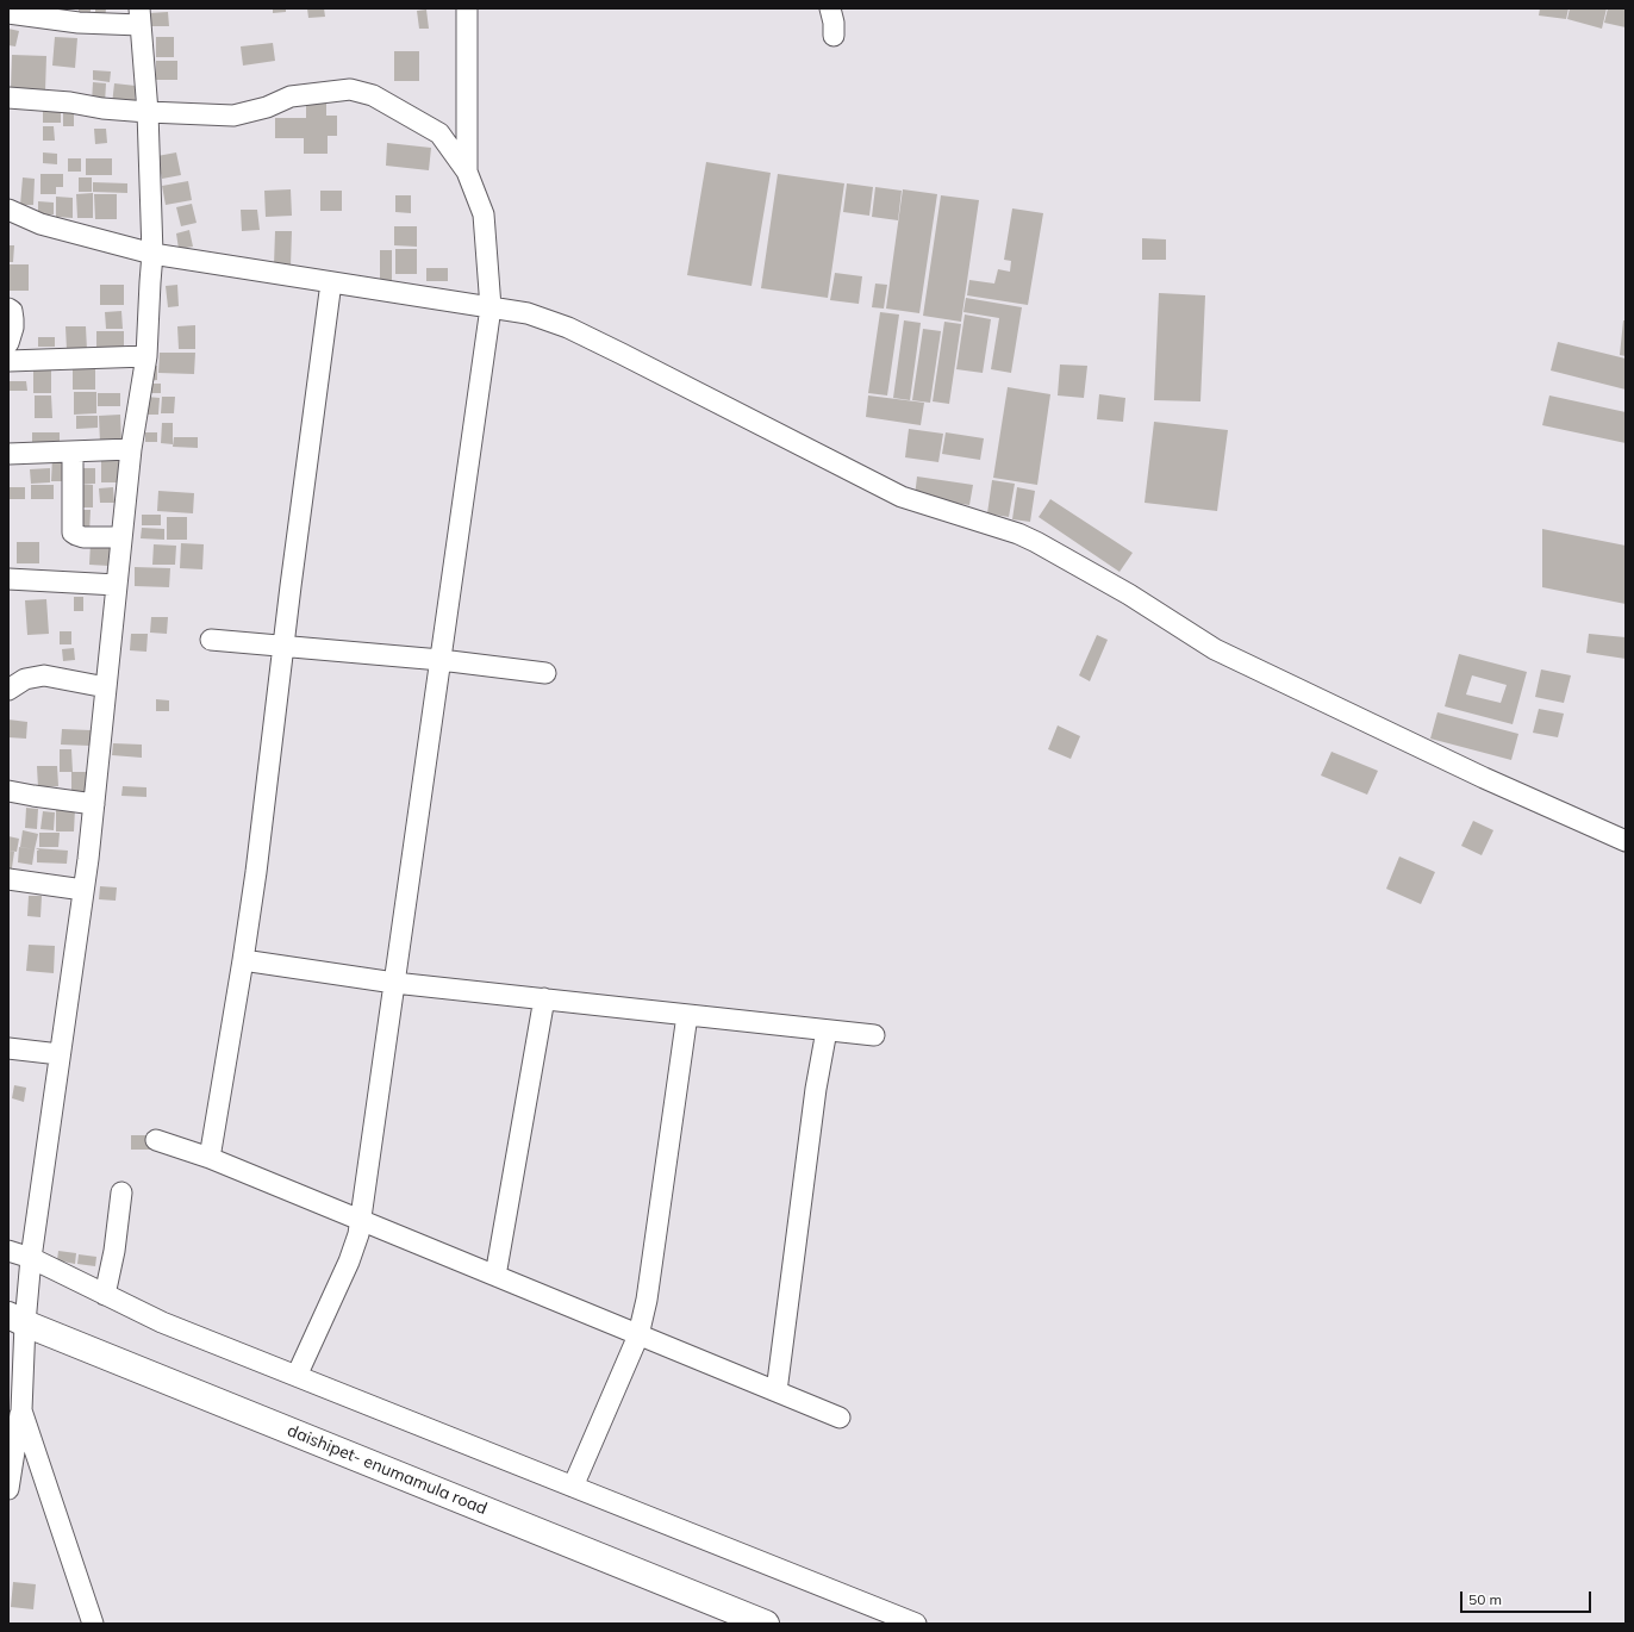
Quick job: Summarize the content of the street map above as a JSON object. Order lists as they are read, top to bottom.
{
  "streets": {
    "street": ["daishipet- enumamula road"]
  },
  "scale_bar": "50 m"
}
